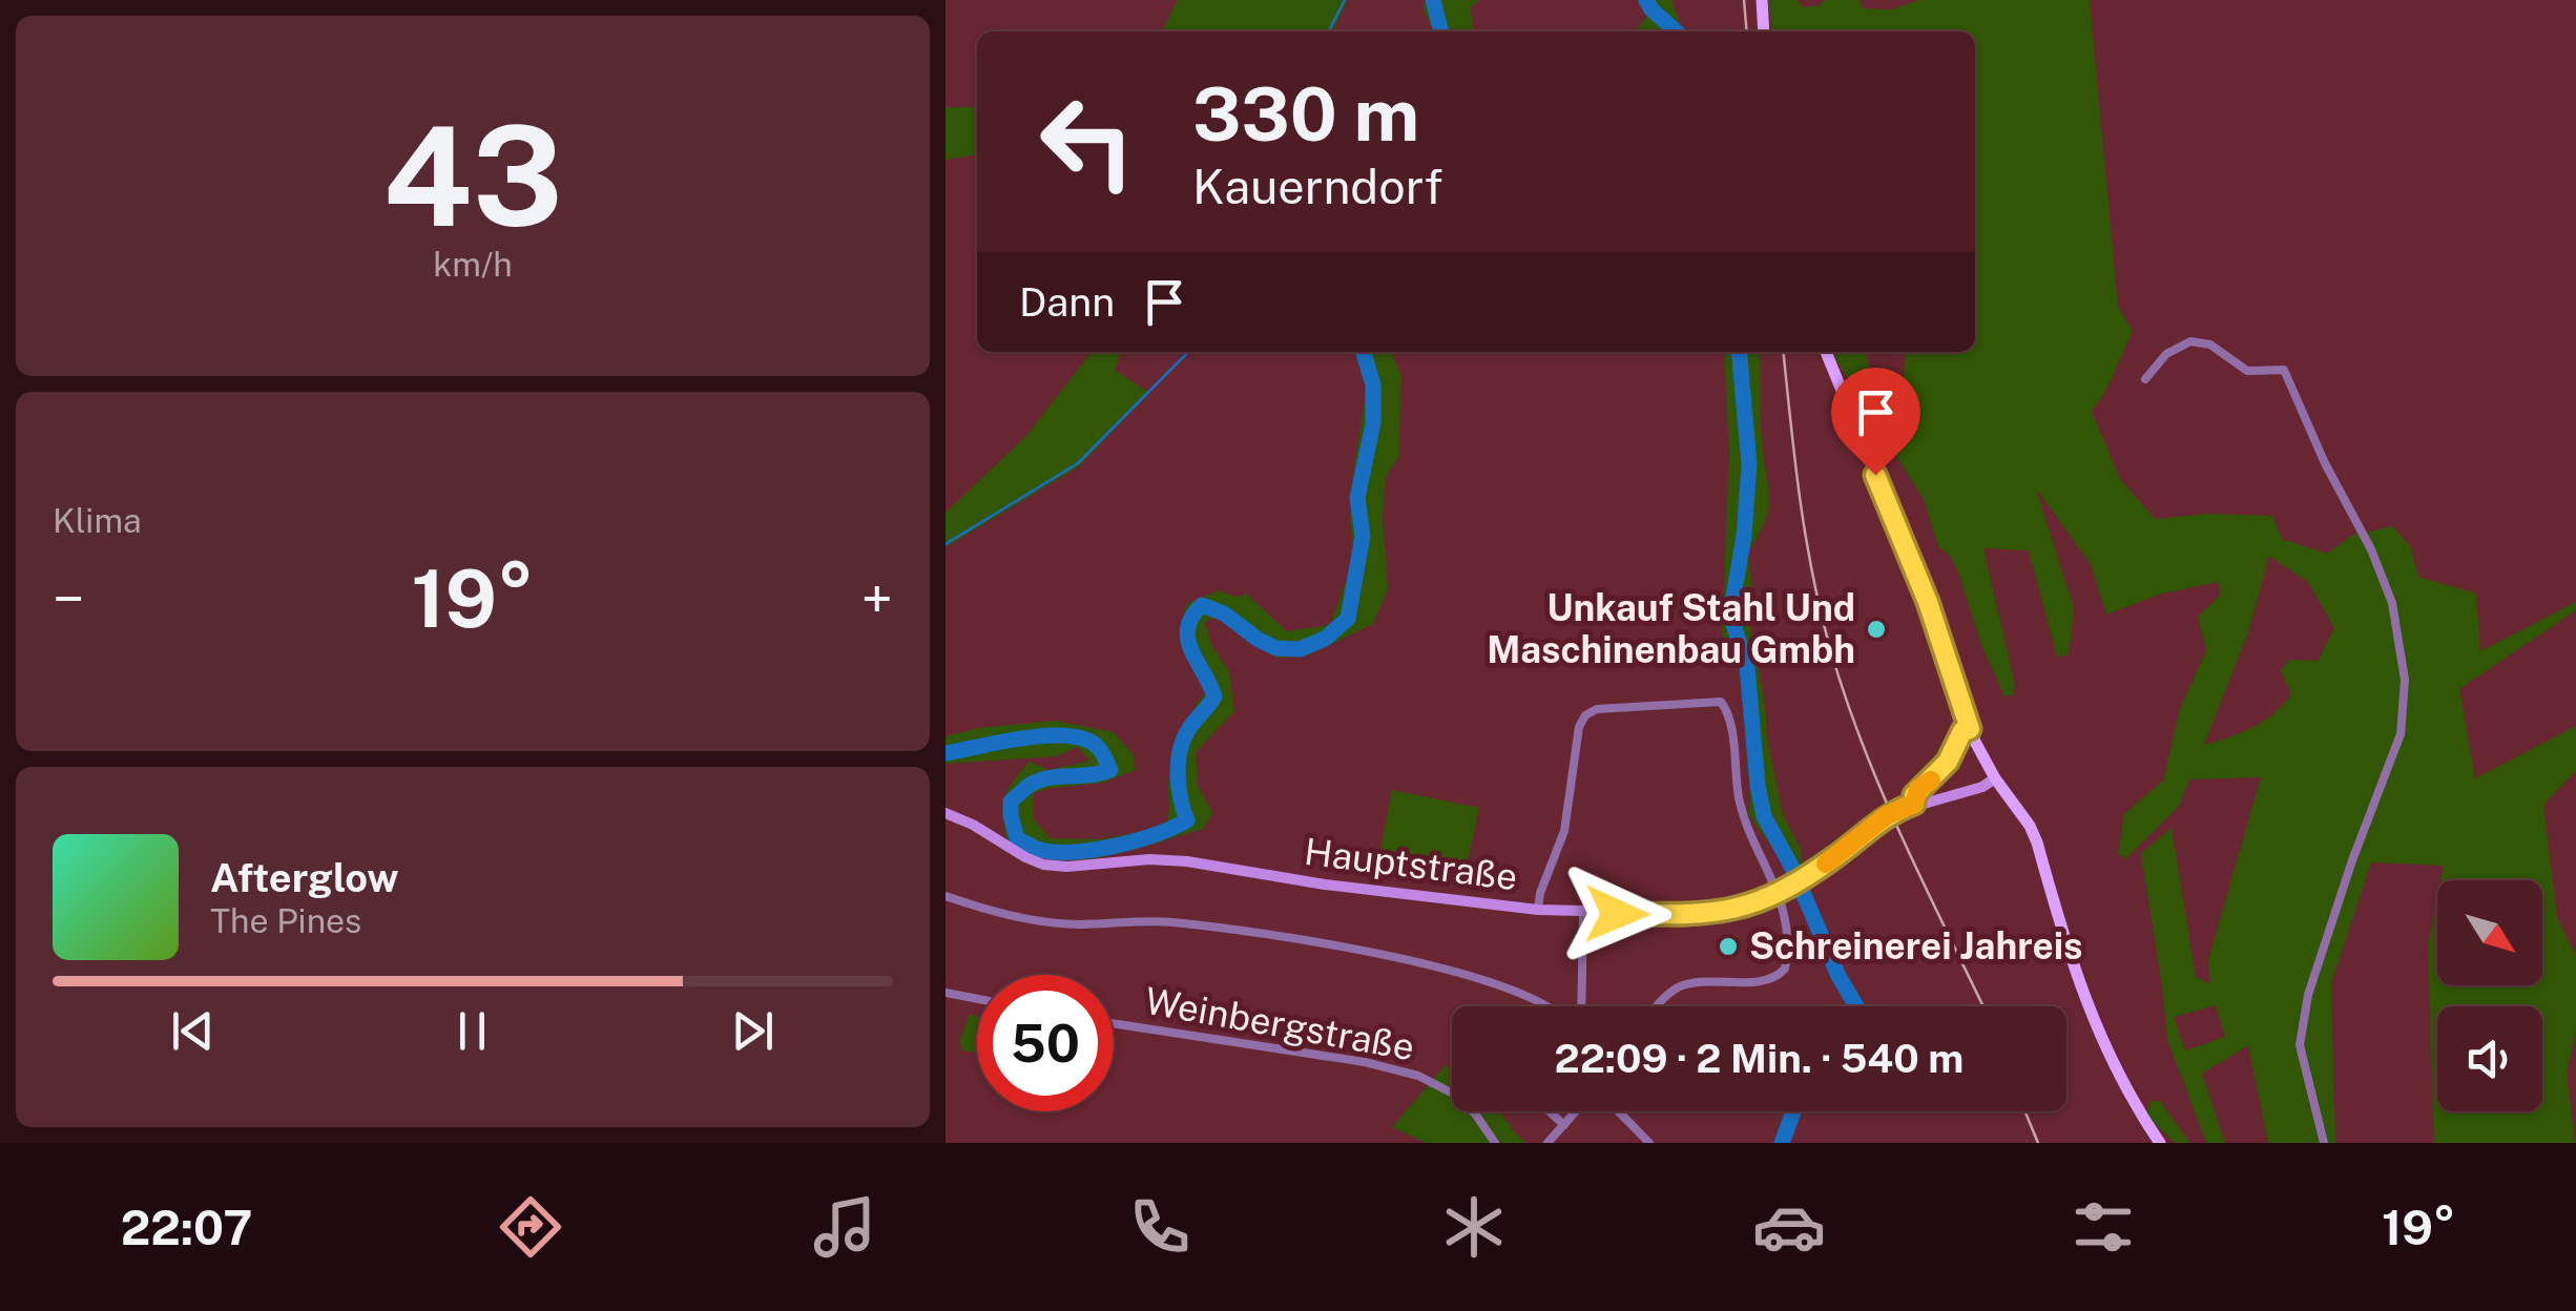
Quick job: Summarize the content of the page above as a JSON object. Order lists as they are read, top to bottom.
{
  "streets": {
    "main road": ["Hauptstraße"],
    "street": ["Weinbergstraße"]
  },
  "places": ["Unkauf Stahl Und Maschinenbau Gmbh", "Schreinerei Jahreis"],
  "north": "bottom right",
  "page": {
    "tile": [
      ["43", "km/h"],
      "Klima"
    ],
    "turn": ["330 m", "Kauerndorf"],
    "then": "Dann",
    "heat": ["−", "19°", "+"],
    "song": ["Afterglow", "The Pines"],
    "limit": "50",
    "trip": "22:09 · 2 Min. · 540 m",
    "tabs": ["22:07", "19°"]
  }
}
